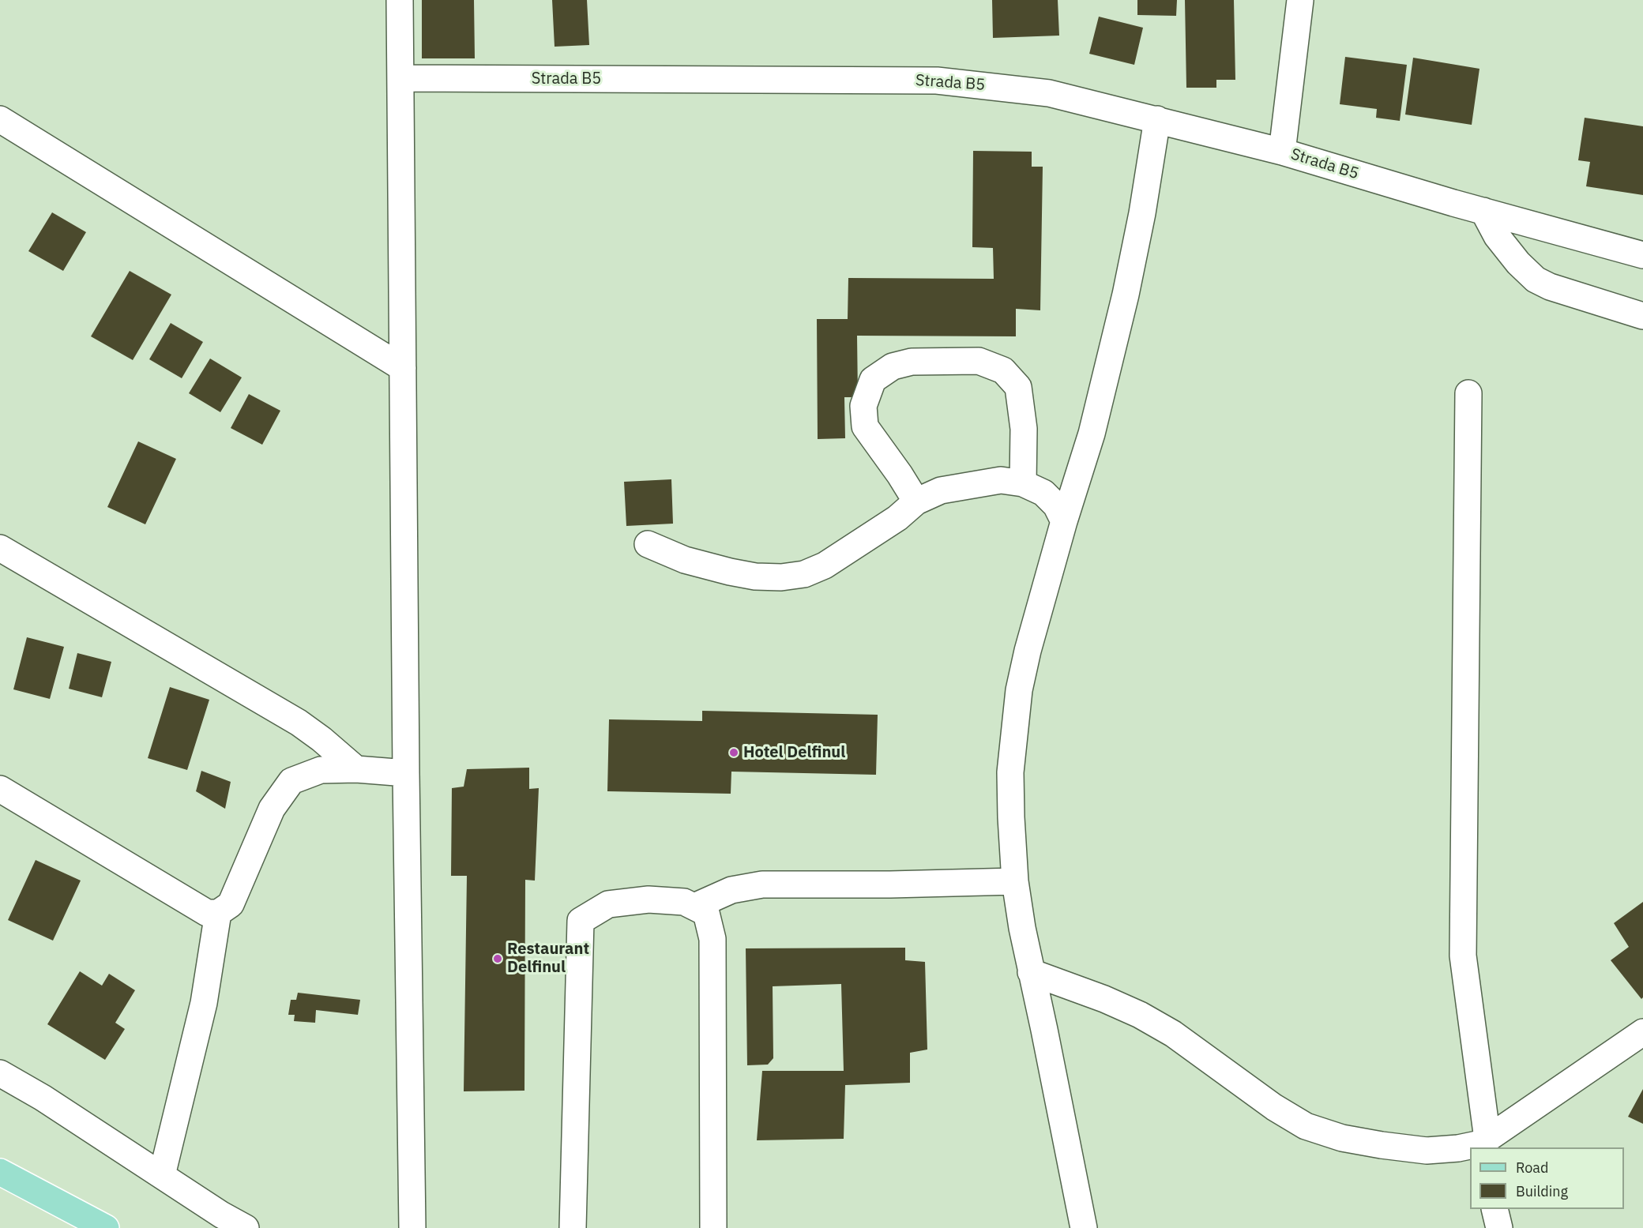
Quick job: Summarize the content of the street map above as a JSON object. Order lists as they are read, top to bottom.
{
  "streets": {
    "street": ["Strada B5"]
  },
  "places": ["Hotel Delfinul", "Restaurant Delfinul"],
  "legend": ["Road", "Building"]
}
